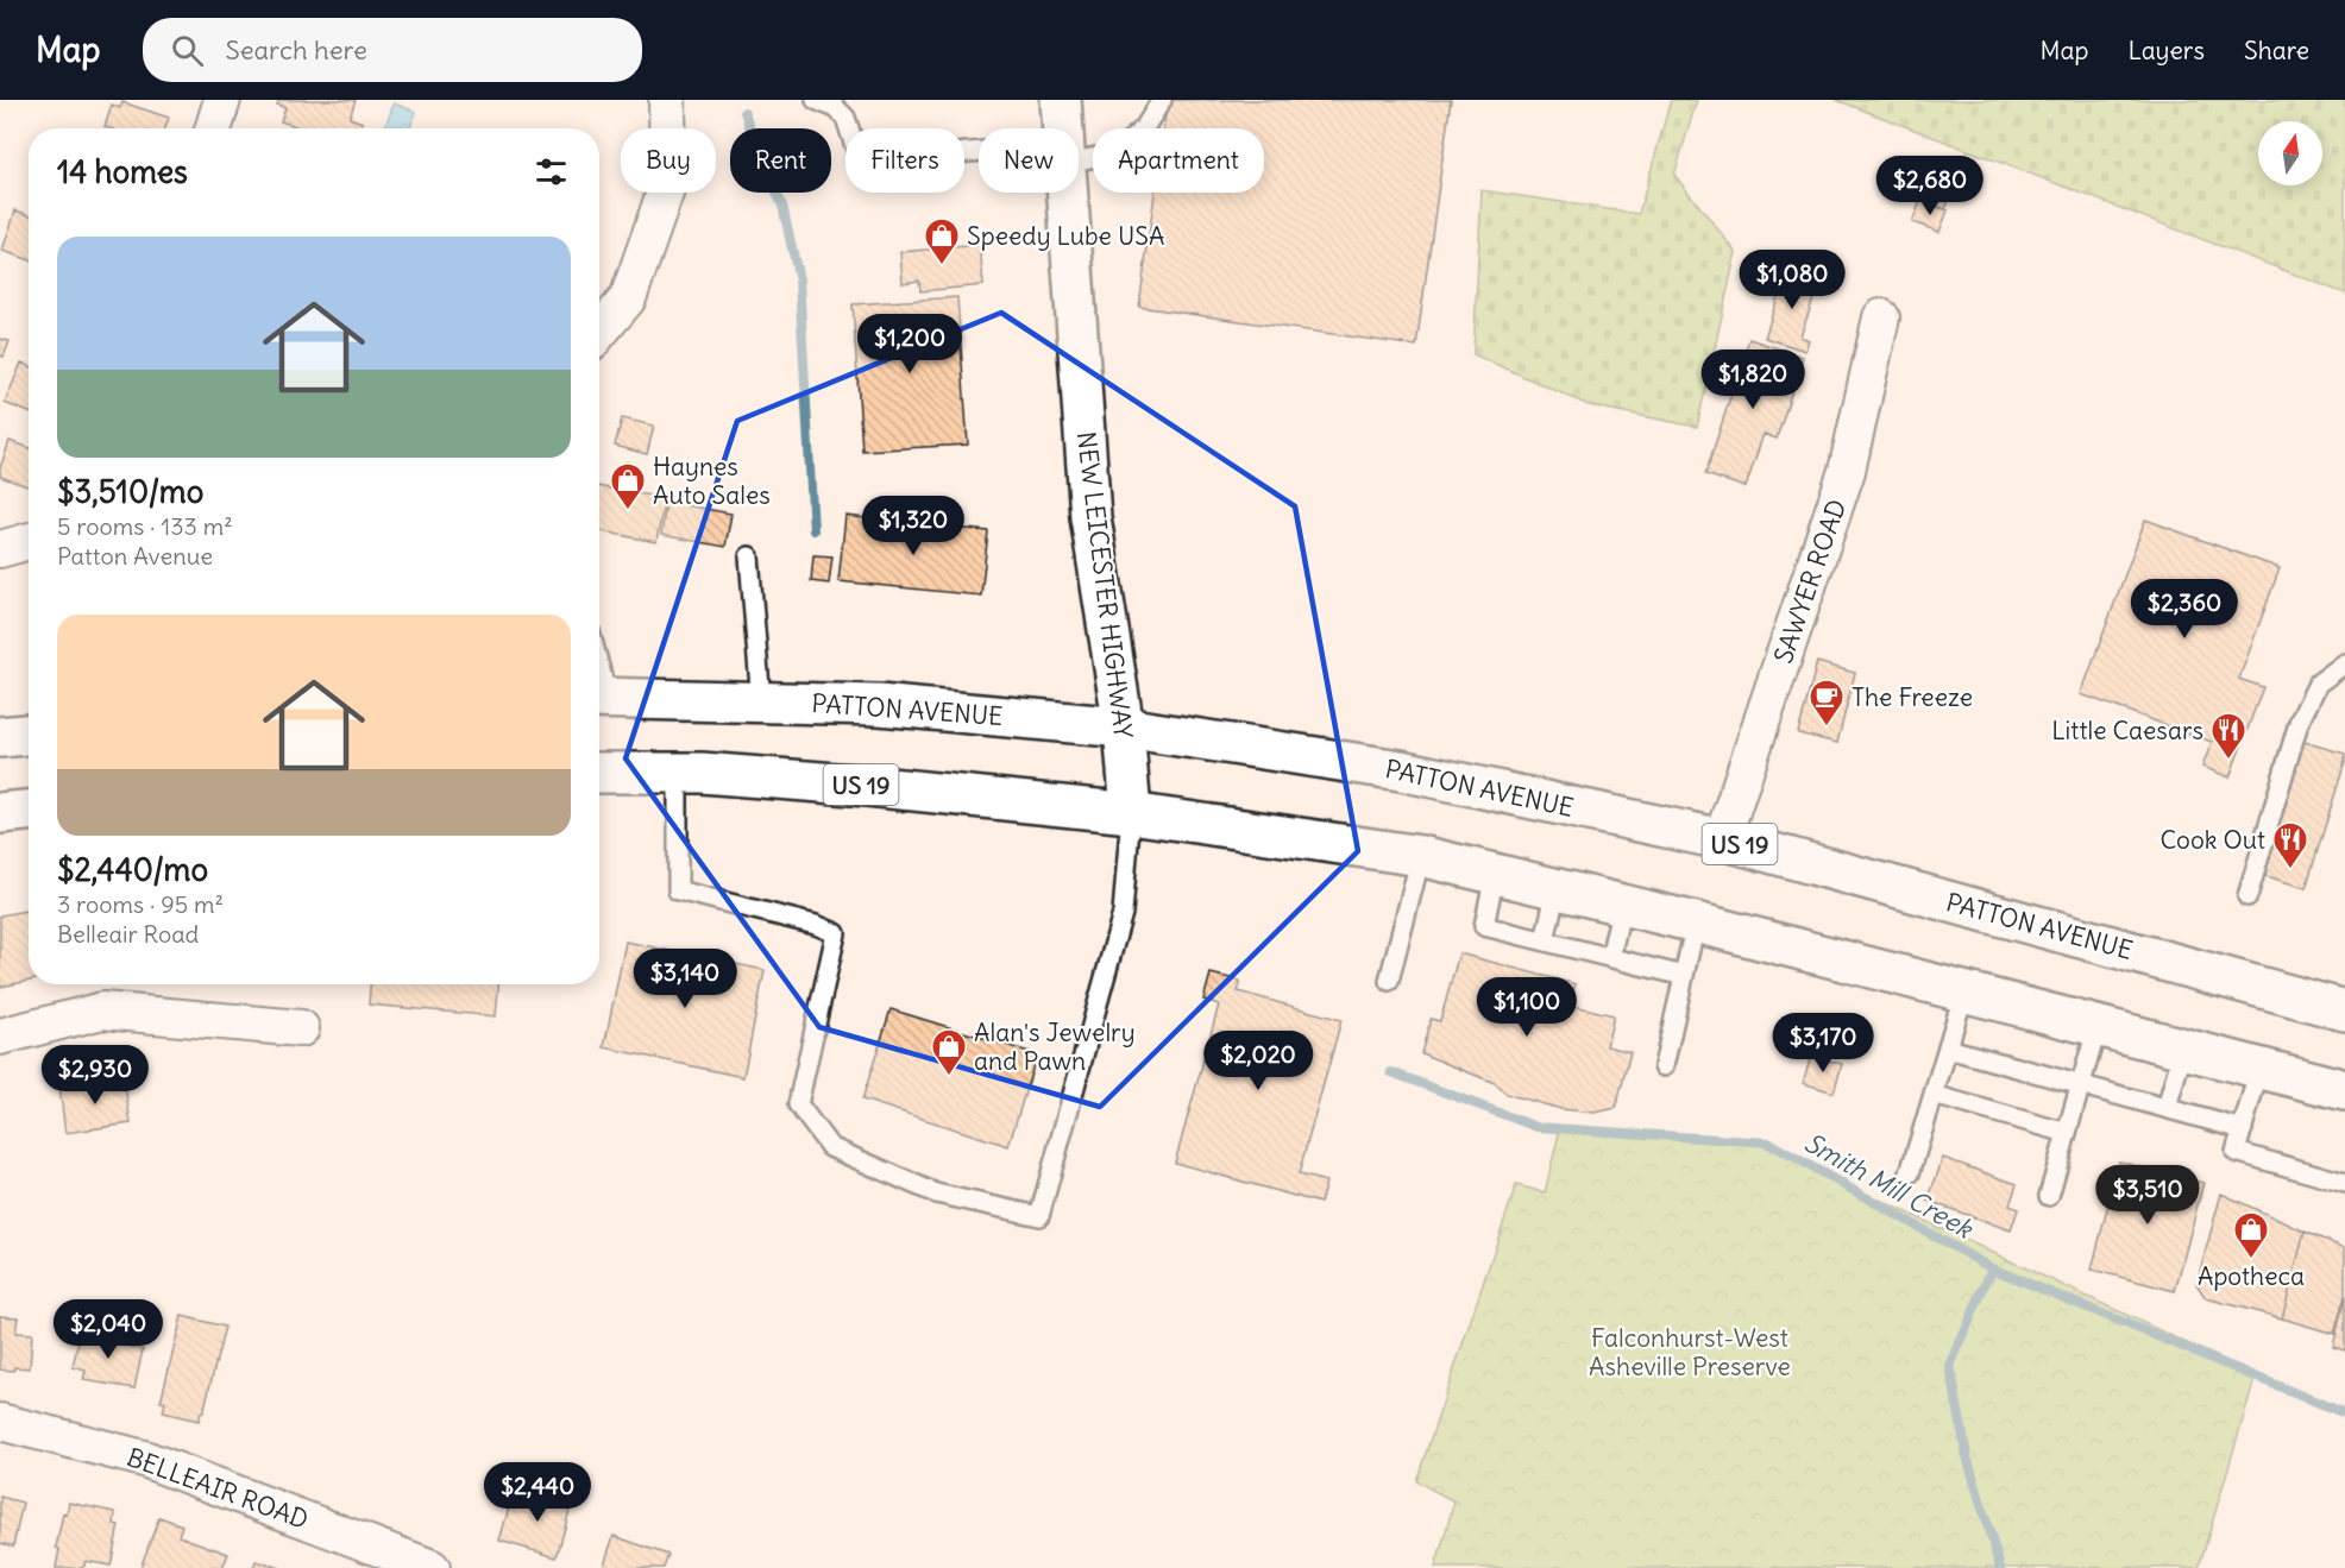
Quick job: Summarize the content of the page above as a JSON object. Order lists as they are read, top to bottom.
{
  "streets": {
    "main road": ["NEW LEICESTER HIGHWAY", "PATTON AVENUE", "US 19"],
    "street": ["SAWYER ROAD", "BELLEAIR ROAD"]
  },
  "crossings": [
    ["SAWYER ROAD", "PATTON AVENUE"],
    ["NEW LEICESTER HIGHWAY", "PATTON AVENUE"],
    ["NEW LEICESTER HIGHWAY", "US 19"]
  ],
  "water": ["Smith Mill Creek"],
  "parks": ["Falconhurst-West Asheville Preserve"],
  "places": {
    "shop": [
      "Speedy Lube USA",
      "Haynes Auto Sales",
      "Alan's Jewelry and Pawn",
      "Apotheca"
    ],
    "cafe": ["The Freeze"],
    "restaurant": ["Little Caesars", "Cook Out"]
  },
  "north": "top",
  "page": {
    "header": "Map",
    "search": "Search here",
    "nav": ["Map", "Layers", "Share"],
    "chip": [
      "Buy",
      "Rent",
      "Filters",
      "New",
      "Apartment"
    ],
    "heading": "14 homes",
    "price": [
      "$2,680",
      "$1,080",
      "$1,200",
      "$1,820",
      "$1,320",
      "$2,360",
      "$3,140",
      "$1,100",
      "$3,170",
      "$2,020",
      "$2,930",
      "$3,510",
      "$2,040",
      "$2,440"
    ],
    "list": [
      {
        "name": "$3,510/mo",
        "note": "5 rooms · 133 m² · Patton Avenue"
      },
      {
        "name": "$2,440/mo",
        "note": "3 rooms · 95 m² · Belleair Road"
      }
    ]
  }
}
